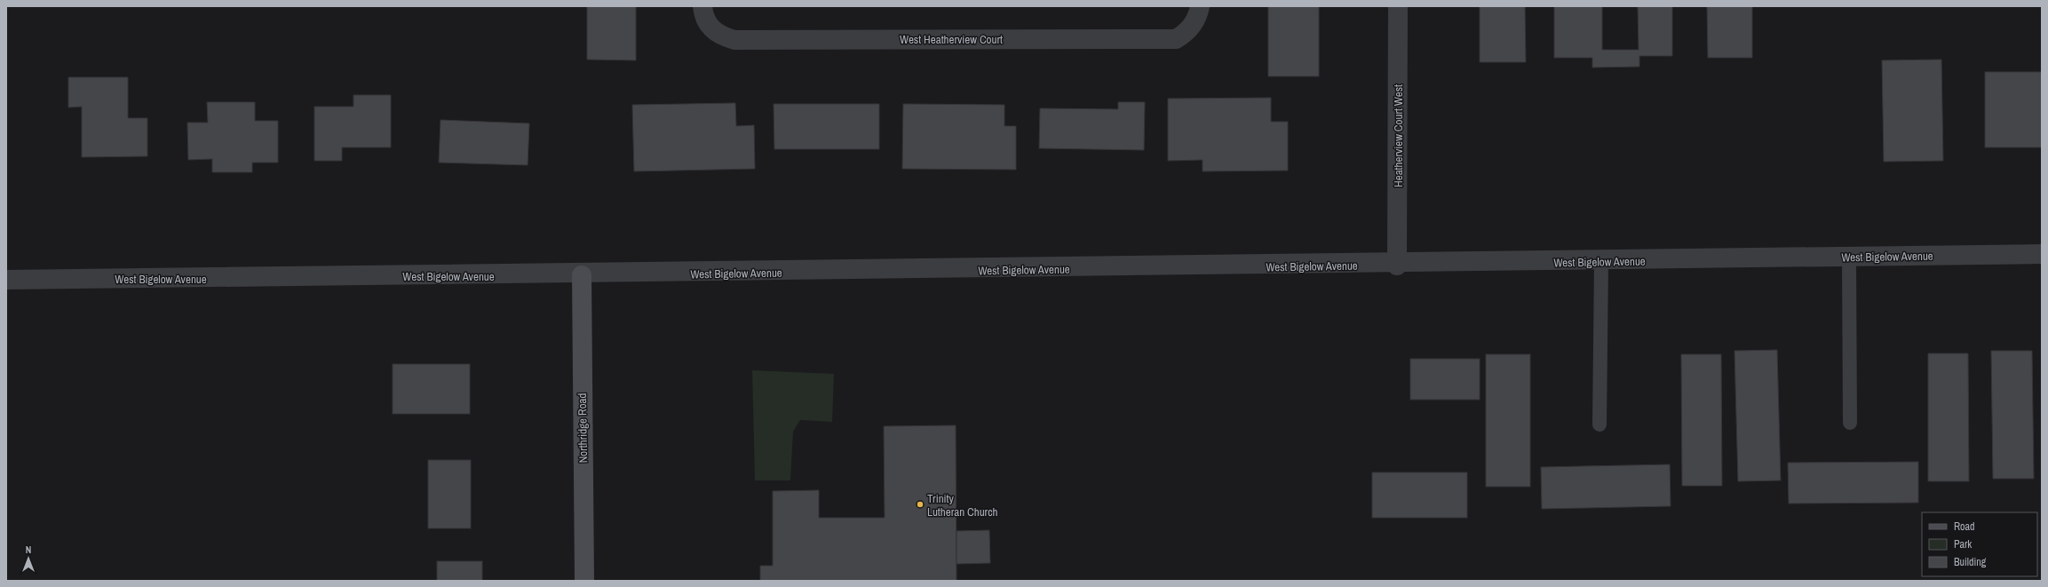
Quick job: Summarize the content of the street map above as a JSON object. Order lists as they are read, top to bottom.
{
  "streets": {
    "main road": ["Northridge Road"],
    "street": ["West Heatherview Court", "Heatherview Court West", "West Bigelow Avenue"]
  },
  "crossings": [
    ["Heatherview Court West", "West Bigelow Avenue"],
    ["West Bigelow Avenue", "Northridge Road"]
  ],
  "places": ["Trinity Lutheran Church"],
  "legend": ["Road", "Park", "Building"],
  "north": "top"
}
